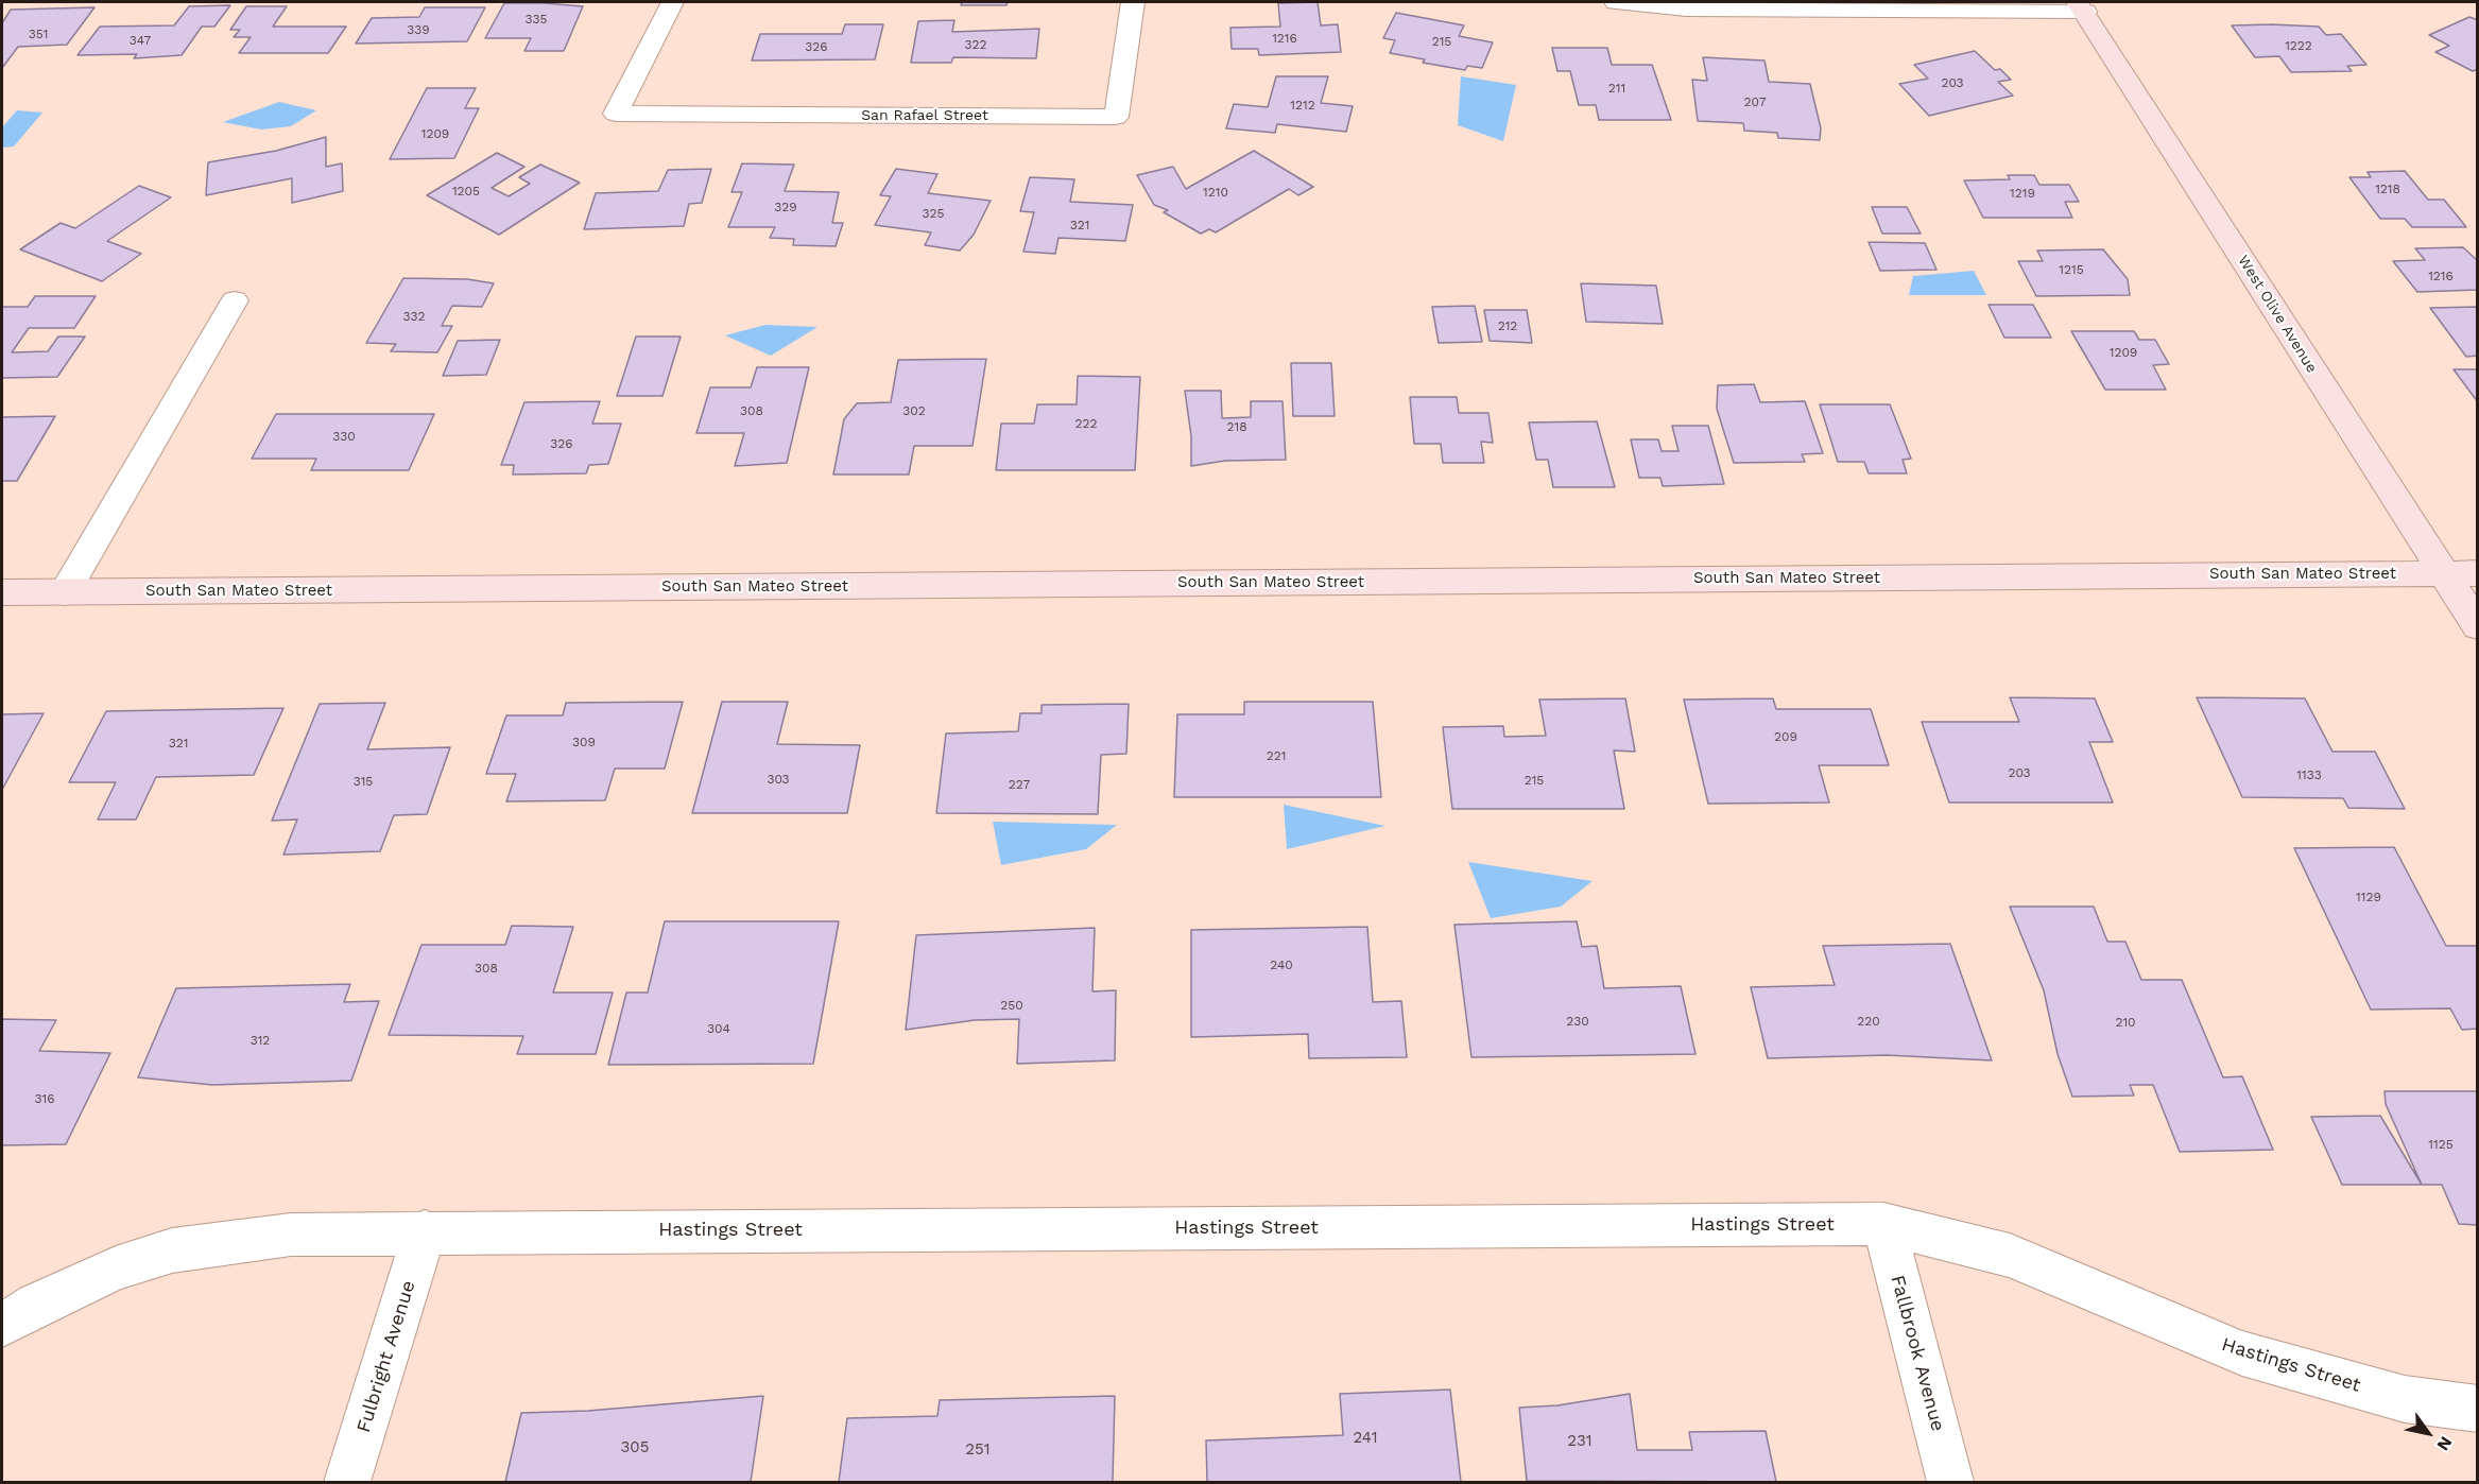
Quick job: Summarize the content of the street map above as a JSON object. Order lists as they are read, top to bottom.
{
  "streets": {
    "street": [
      "San Rafael Street",
      "West Olive Avenue",
      "South San Mateo Street",
      "Hastings Street",
      "Fallbrook Avenue",
      "Fulbright Avenue"
    ]
  },
  "crossings": [
    ["West Olive Avenue", "South San Mateo Street"],
    ["Hastings Street", "Fallbrook Avenue"],
    ["Hastings Street", "Fulbright Avenue"]
  ],
  "house_numbers": [
    "335",
    "339",
    "351",
    "1216",
    "347",
    "215",
    "322",
    "1222",
    "326",
    "203",
    "211",
    "207",
    "1212",
    "1209",
    "1218",
    "1205",
    "1210",
    "1219",
    "329",
    "325",
    "321",
    "1215",
    "1216",
    "332",
    "212",
    "1209",
    "308",
    "302",
    "222",
    "218",
    "330",
    "326",
    "209",
    "309",
    "321",
    "221",
    "203",
    "1133",
    "303",
    "215",
    "315",
    "227",
    "1129",
    "240",
    "308",
    "250",
    "230",
    "220",
    "210",
    "304",
    "312",
    "316",
    "1125",
    "241",
    "231",
    "305",
    "251"
  ],
  "north": "bottom right"
}
